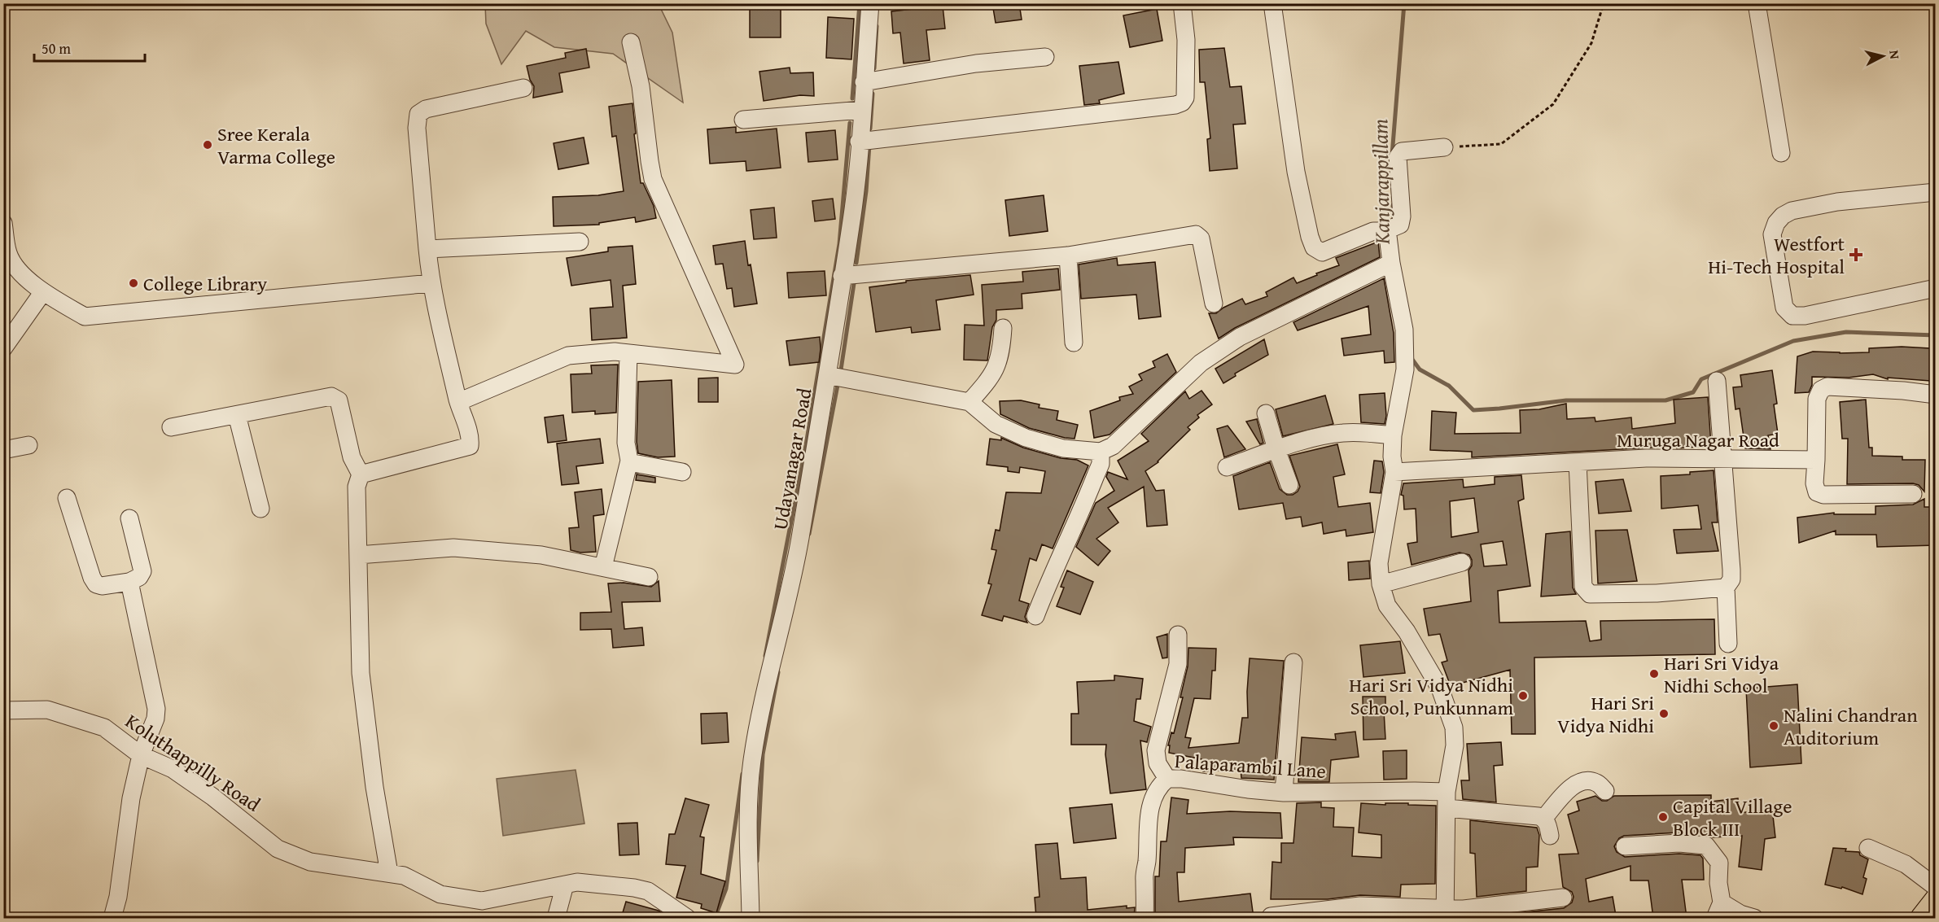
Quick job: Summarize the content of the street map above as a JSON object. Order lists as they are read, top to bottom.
{
  "streets": {
    "street": [
      "Muruga Nagar Road",
      "Udayanagar Road",
      "Koluthappilly Road",
      "Palaparambil Lane"
    ]
  },
  "water": ["Kanjarappillam"],
  "places": {
    "other": [
      "Sree Kerala Varma College",
      "College Library",
      "Hari Sri Vidya Nidhi School",
      "Hari Sri Vidya Nidhi School, Punkunnam",
      "Hari Sri Vidya Nidhi",
      "Nalini Chandran Auditorium",
      "Capital Village Block III"
    ],
    "health": ["Westfort Hi-Tech Hospital"]
  },
  "scale_bar": "50 m",
  "north": "right"
}
